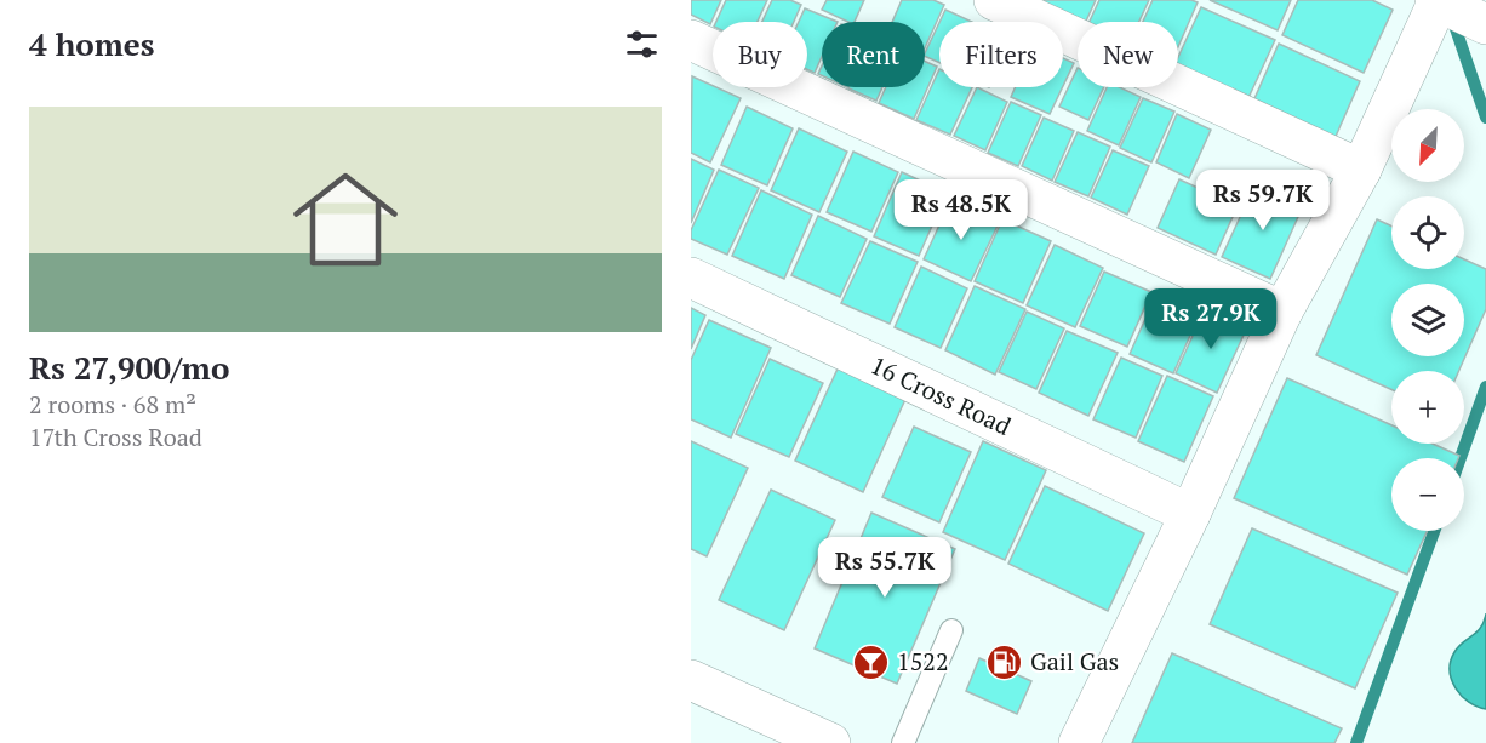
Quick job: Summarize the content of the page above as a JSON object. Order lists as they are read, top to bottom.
{
  "streets": {
    "main road": ["16 Cross Road"]
  },
  "places": {
    "bar": ["1522"],
    "fuel station": ["Gail Gas"]
  },
  "north": "bottom left",
  "page": {
    "heading": "4 homes",
    "chip": [
      "Buy",
      "Rent",
      "Filters",
      "New"
    ],
    "list": [
      {
        "name": "Rs 27,900/mo",
        "note": "2 rooms · 68 m² · 17th Cross Road"
      }
    ],
    "map_buttons": ["+", "−"],
    "price": [
      "Rs 59.7K",
      "Rs 48.5K",
      "Rs 27.9K",
      "Rs 55.7K"
    ]
  }
}
